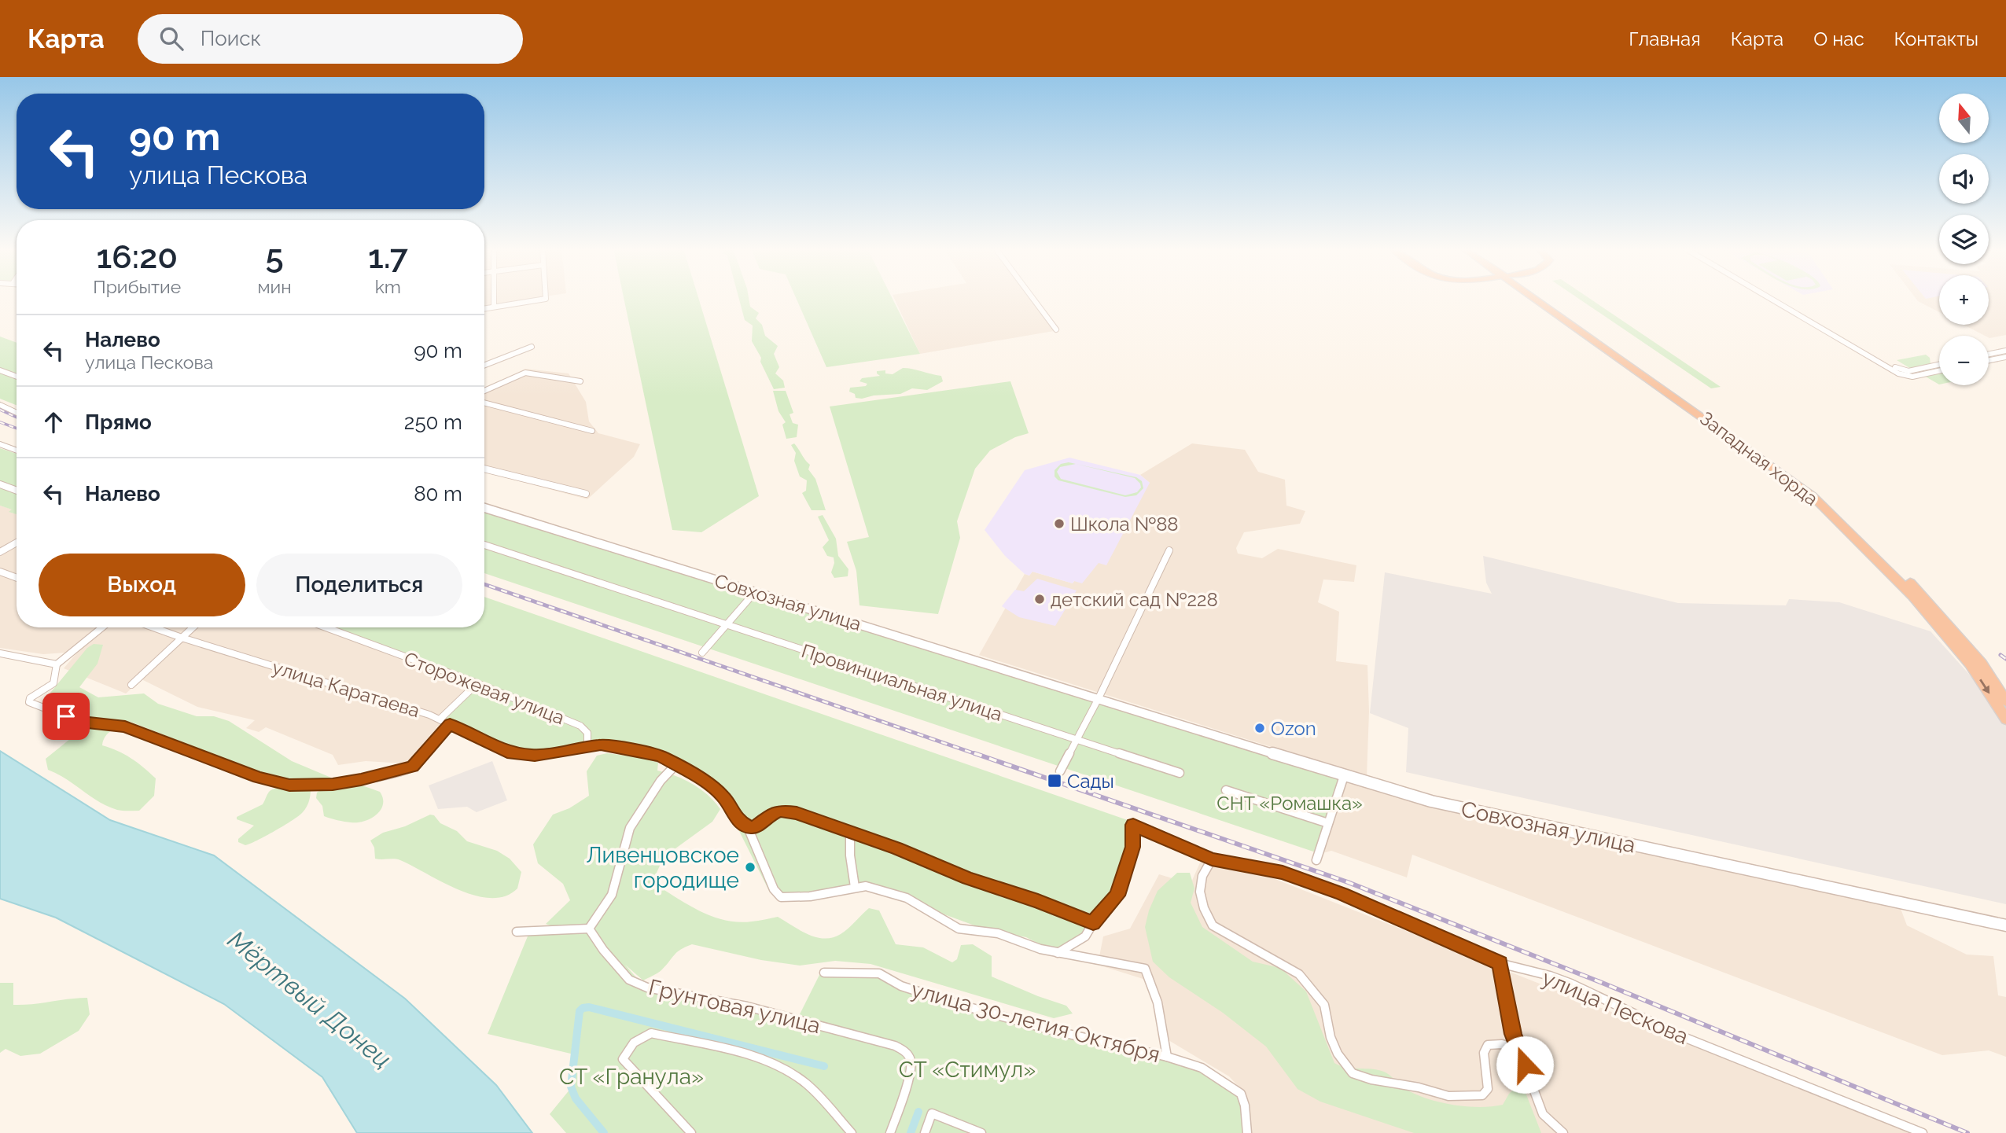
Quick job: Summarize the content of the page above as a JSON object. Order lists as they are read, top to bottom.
{
  "streets": {
    "highway": ["Западная хорда"],
    "street": [
      "Совхозная улица",
      "Провинциальная улица",
      "Сторожевая улица",
      "улица Каратаева",
      "Грунтовая улица",
      "улица Пескова",
      "улица 30-летия Октября"
    ]
  },
  "crossings": [
    ["Сторожевая улица", "улица Каратаева"]
  ],
  "water": ["Мёртвый Донец"],
  "parks": ["СНТ «Ромашка»", "СТ «Стимул»", "СТ «Гранула»"],
  "places": {
    "other": [
      "Школа №88",
      "детский сад №228",
      "Ozon",
      "Ливенцовское городище"
    ],
    "transit": ["Сады"]
  },
  "north": "top",
  "page": {
    "header": "Карта",
    "search": "Поиск",
    "nav": [
      "Главная",
      "Карта",
      "О нас",
      "Контакты"
    ],
    "map_buttons": ["+", "−"],
    "turn": ["90 m", "улица Пескова"],
    "eta": [
      "16:20",
      "Прибытие",
      "5",
      "мин",
      "1.7",
      "km"
    ],
    "list": [
      {
        "name": "Налево",
        "note": "улица Пескова",
        "value": "90 m"
      },
      {
        "name": "Прямо",
        "value": "250 m"
      },
      {
        "name": "Налево",
        "value": "80 m"
      }
    ],
    "buttons": ["Выход", "Поделиться"]
  }
}
